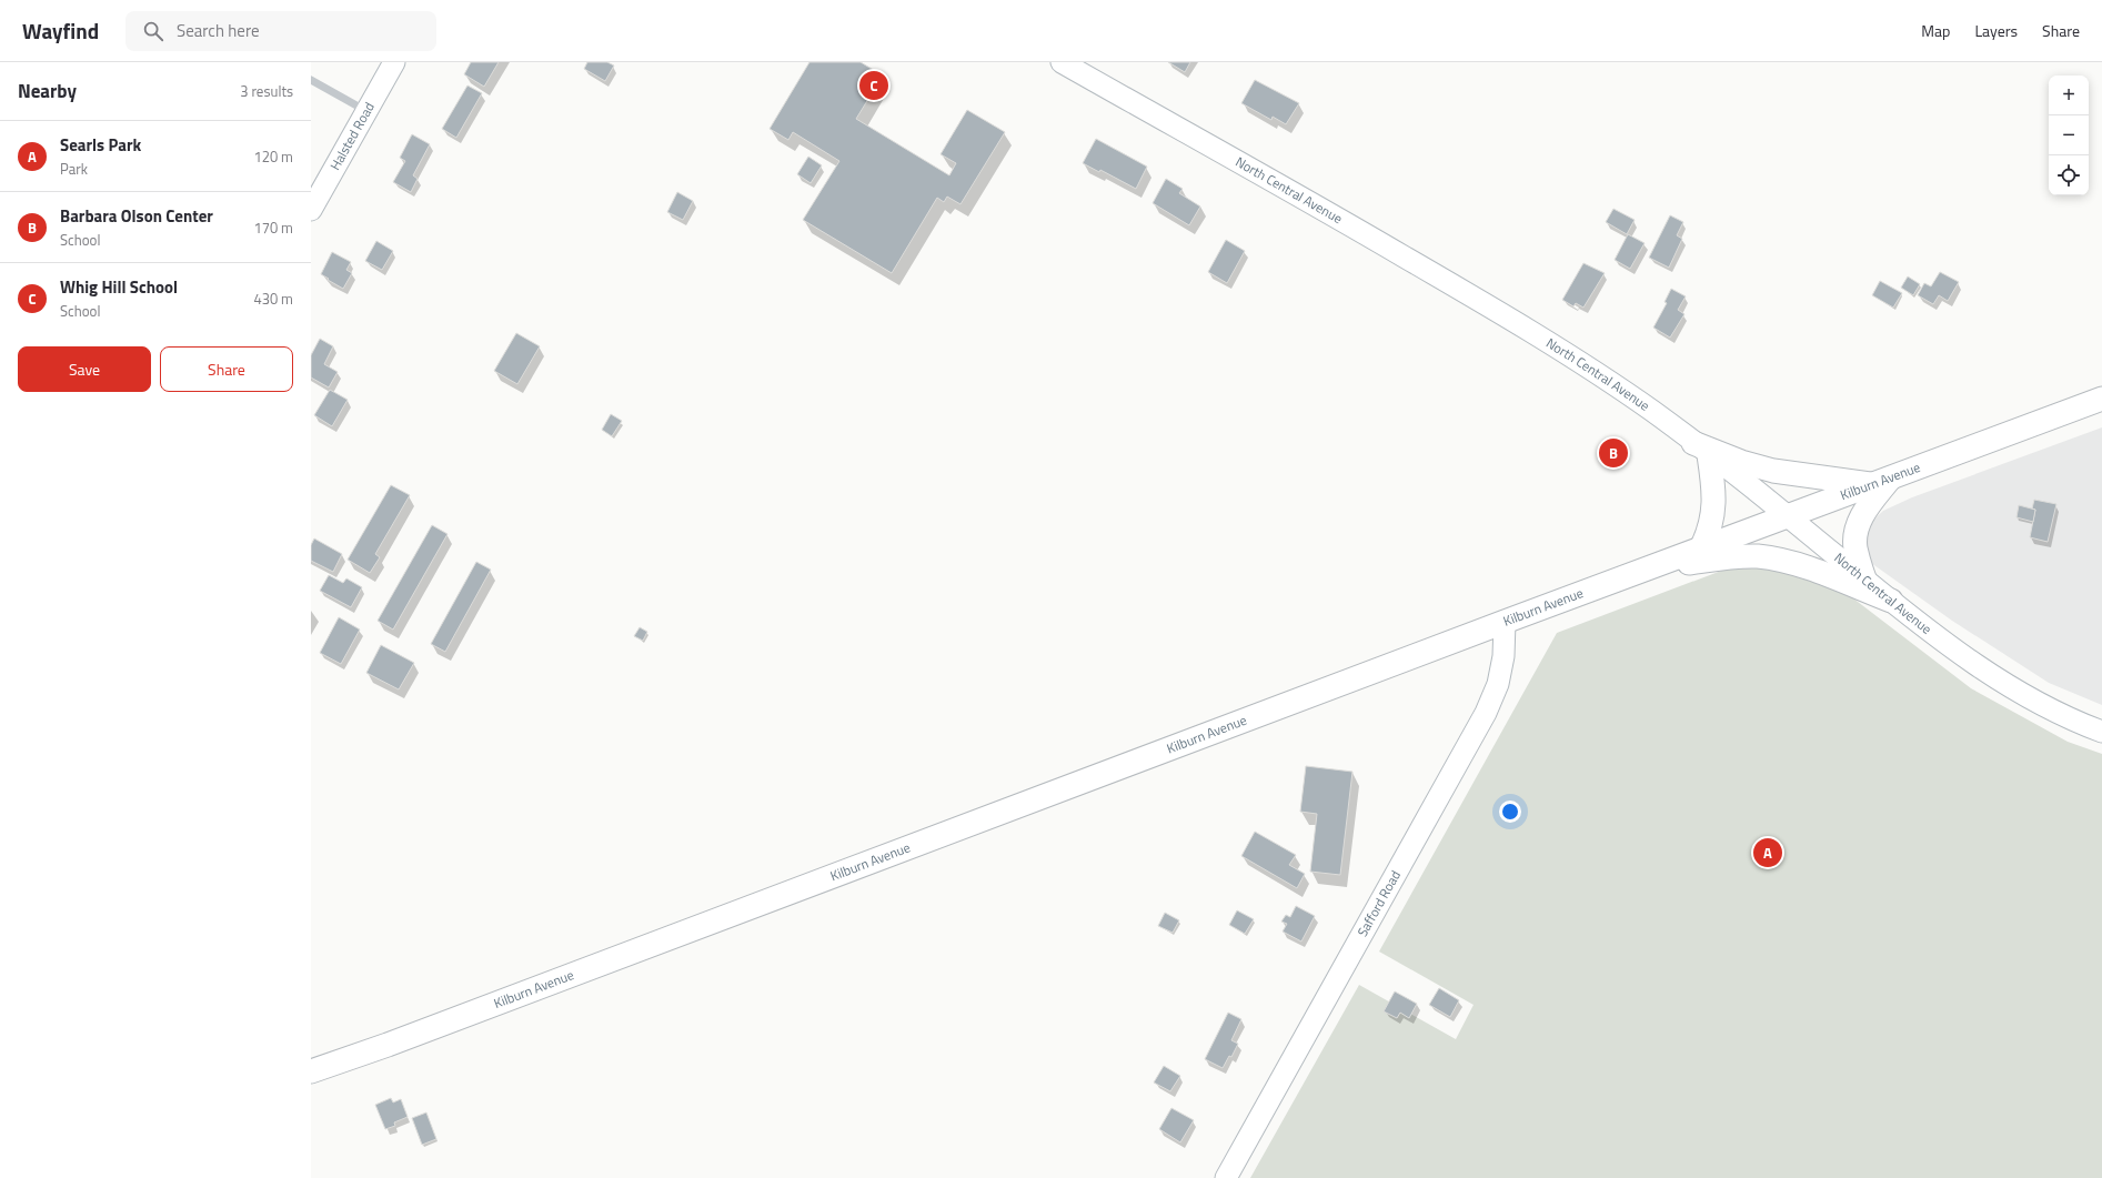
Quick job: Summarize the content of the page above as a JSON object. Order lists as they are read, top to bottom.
{
  "streets": {
    "main road": [
      "Halsted Road",
      "North Central Avenue",
      "Kilburn Avenue",
      "Safford Road"
    ]
  },
  "crossings": [
    ["North Central Avenue", "Kilburn Avenue"],
    ["Kilburn Avenue", "Safford Road"]
  ],
  "page": {
    "header": "Wayfind",
    "search": "Search here",
    "nav": ["Map", "Layers", "Share"],
    "heading": ["Nearby", "3 results"],
    "pins": ["C", "B", "A"],
    "map_buttons": ["+", "−"],
    "list": [
      {
        "mark": "A",
        "name": "Searls Park",
        "note": "Park",
        "value": "120 m"
      },
      {
        "mark": "B",
        "name": "Barbara Olson Center",
        "note": "School",
        "value": "170 m"
      },
      {
        "mark": "C",
        "name": "Whig Hill School",
        "note": "School",
        "value": "430 m"
      }
    ],
    "buttons": ["Save", "Share"]
  }
}
